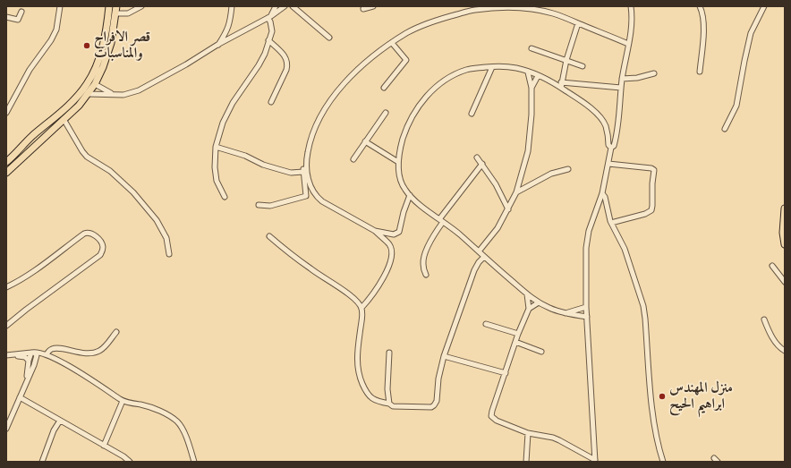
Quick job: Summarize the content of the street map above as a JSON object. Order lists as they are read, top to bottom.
{
  "places": ["قصر الافراح والمناسبات", "منزل المهندس ابراهيم الحيح"]
}
